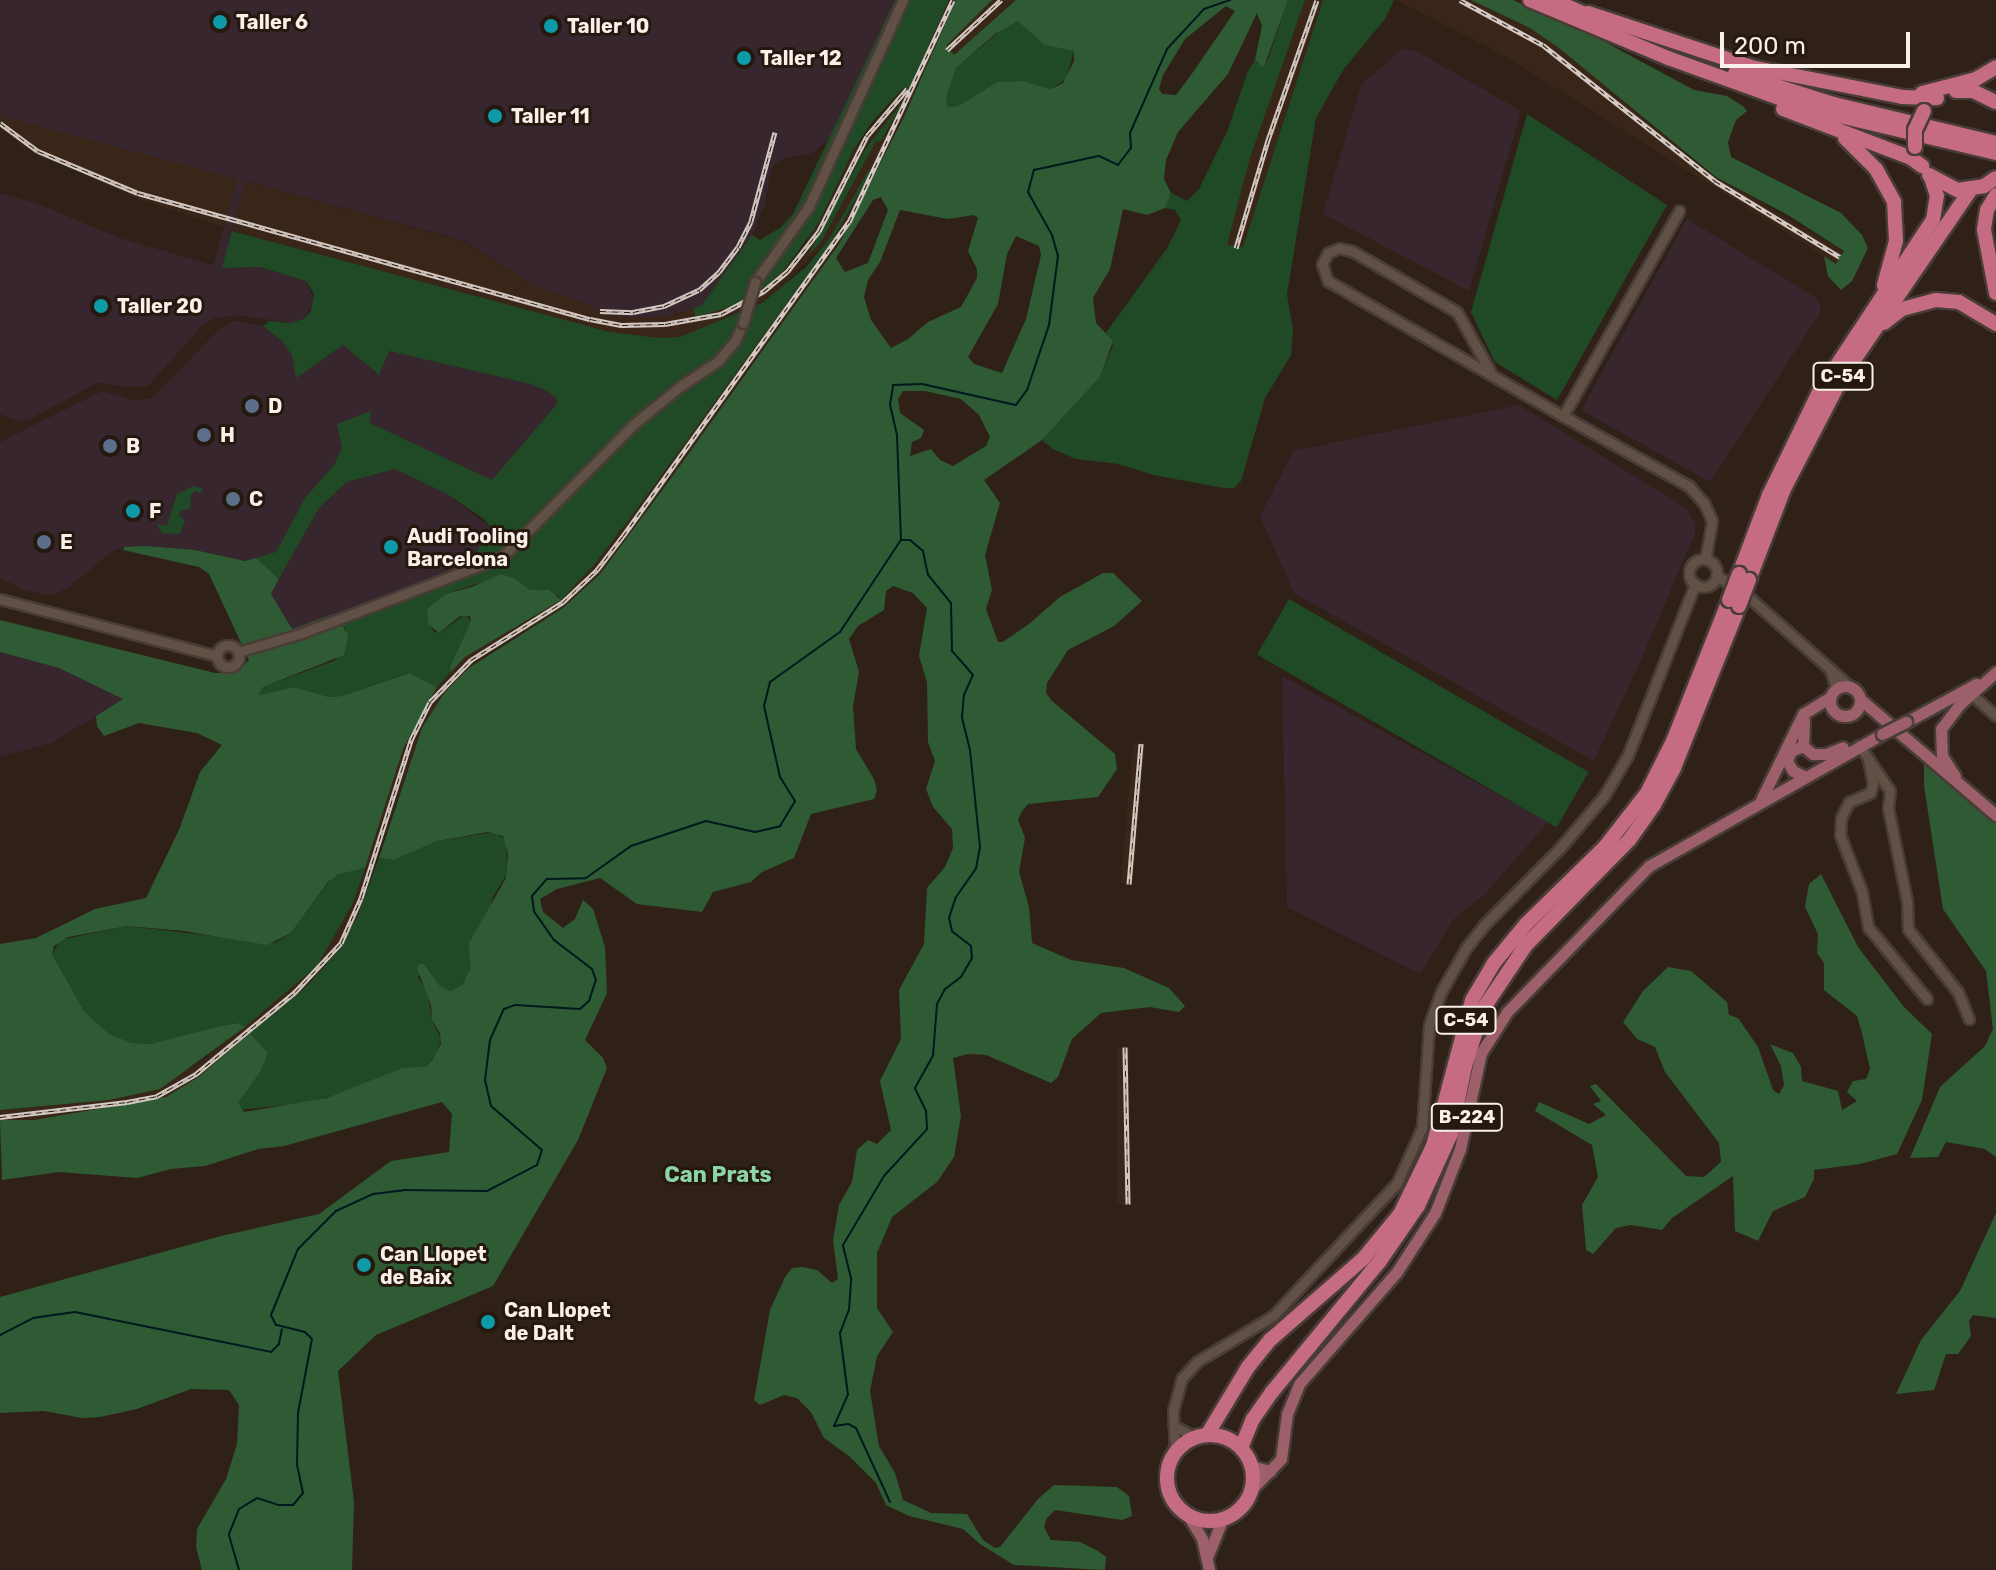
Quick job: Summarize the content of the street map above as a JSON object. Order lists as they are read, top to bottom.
{
  "streets": {
    "highway": ["C-54", "B-224"]
  },
  "crossings": [
    ["C-54", "B-224"]
  ],
  "districts": ["Can Prats"],
  "places": [
    "Taller 6",
    "Taller 10",
    "Taller 12",
    "Taller 11",
    "Taller 20",
    "D",
    "H",
    "B",
    "C",
    "F",
    "E",
    "Audi Tooling Barcelona",
    "Can Llopet de Baix",
    "Can Llopet de Dalt"
  ],
  "scale_bar": "200 m"
}
